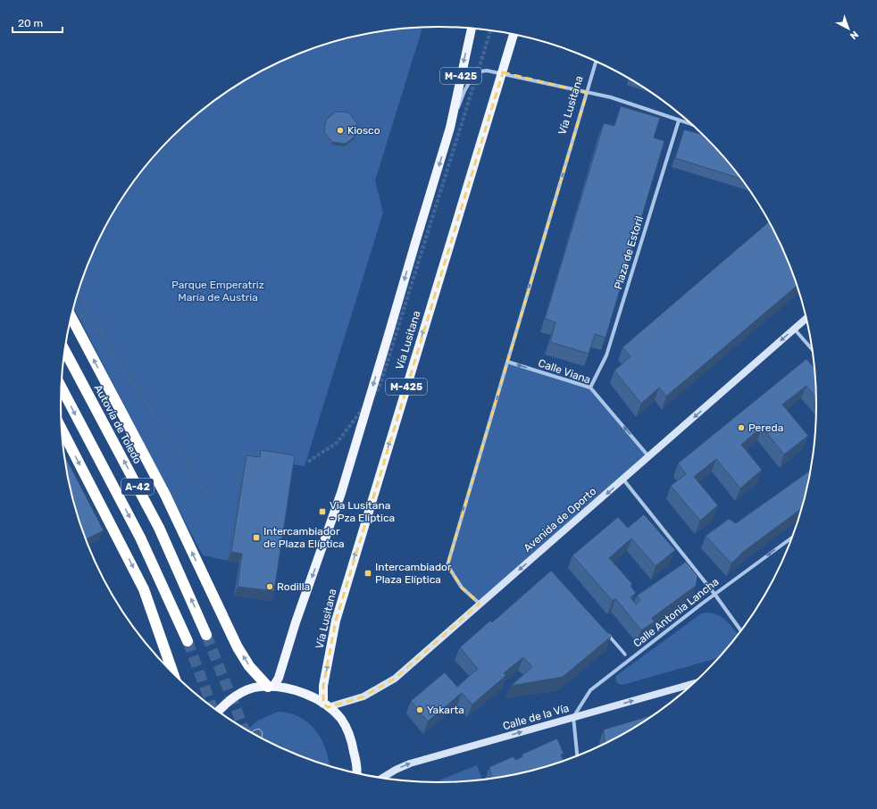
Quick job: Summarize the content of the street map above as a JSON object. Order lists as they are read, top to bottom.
{
  "streets": {
    "highway": ["Autovía de Toledo", "A-42"],
    "main road": [
      "M-425",
      "Vía Lusitana",
      "Avenida de Oporto",
      "Calle de la Vía"
    ],
    "street": ["Plaza de Estoril", "Calle Viana", "Calle Antonia Lancha"]
  },
  "crossings": [
    ["Vía Lusitana", "Calle Viana"],
    ["Vía Lusitana", "Avenida de Oporto"],
    ["Plaza de Estoril", "Calle Viana"],
    ["Calle Viana", "Avenida de Oporto"],
    ["Calle Antonia Lancha", "Calle de la Vía"]
  ],
  "one_way": ["Calle Viana", "Avenida de Oporto", "Calle de la Vía"],
  "parks": ["Parque Emperatriz María de Austria"],
  "places": {
    "other": [
      "Kiosco",
      "Pereda",
      "Rodilla",
      "Yakarta"
    ],
    "transit": ["Via Lusitana - Pza Eliptica", "Intercambiador de Plaza Elíptica", "Intercambiador Plaza Elíptica"]
  },
  "scale_bar": "20 m",
  "north": "bottom right"
}
